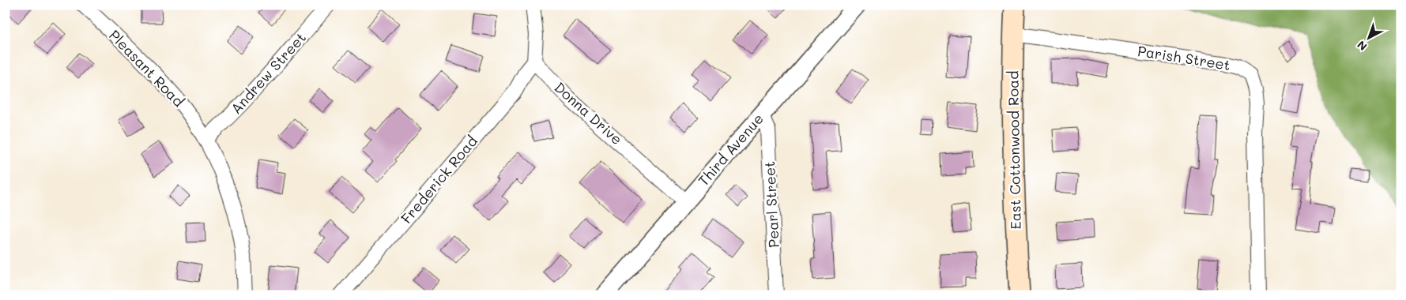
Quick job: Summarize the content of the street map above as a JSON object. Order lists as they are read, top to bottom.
{
  "streets": {
    "main road": ["East Cottonwood Road"],
    "street": [
      "Parish Street",
      "Pleasant Road",
      "Andrew Street",
      "Donna Drive",
      "Third Avenue",
      "Frederick Road",
      "Pearl Street"
    ]
  },
  "crossings": [
    ["Parish Street", "East Cottonwood Road"],
    ["Pleasant Road", "Andrew Street"],
    ["Donna Drive", "Third Avenue"],
    ["Donna Drive", "Frederick Road"],
    ["Third Avenue", "Pearl Street"]
  ],
  "north": "bottom left"
}
